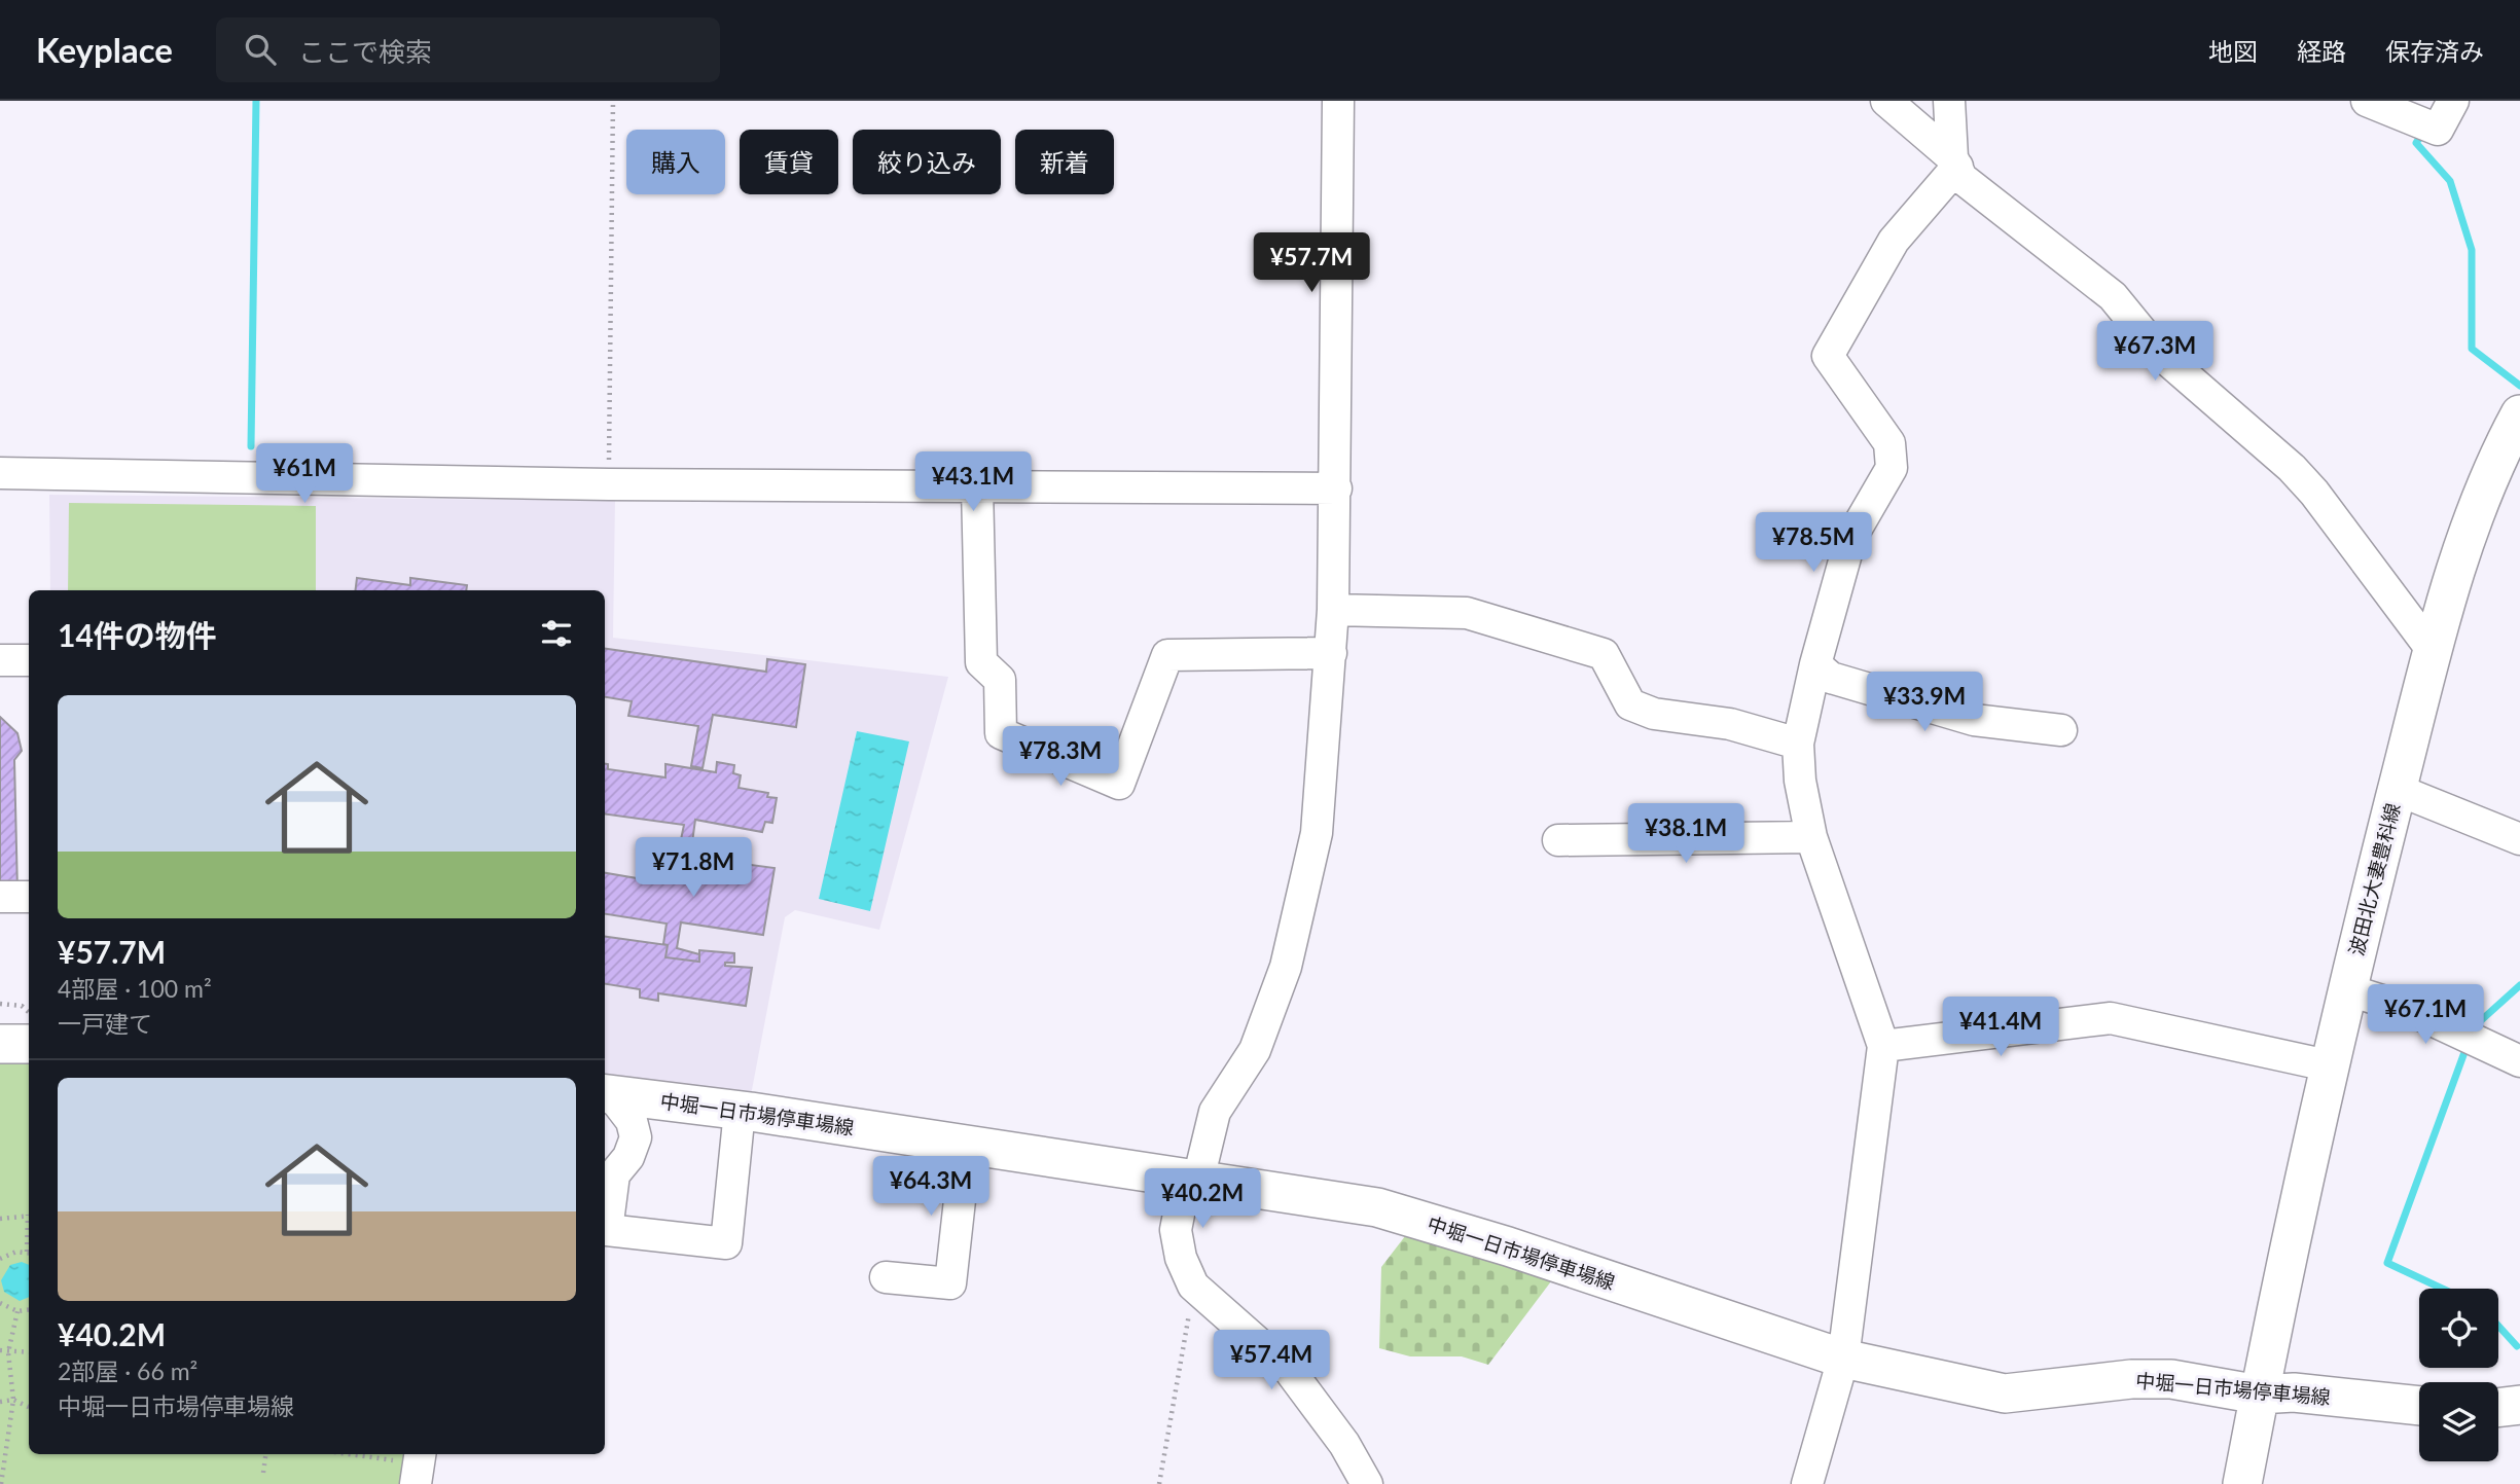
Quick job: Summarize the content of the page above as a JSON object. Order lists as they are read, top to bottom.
{
  "streets": {
    "main road": ["波田北大妻豊科線", "中堀一日市場停車場線"]
  },
  "crossings": [
    ["波田北大妻豊科線", "中堀一日市場停車場線"]
  ],
  "page": {
    "header": "Keyplace",
    "search": "ここで検索",
    "nav": ["地図", "経路", "保存済み"],
    "chip": [
      "購入",
      "賃貸",
      "絞り込み",
      "新着"
    ],
    "price": [
      "¥57.7M",
      "¥67.3M",
      "¥61M",
      "¥43.1M",
      "¥78.5M",
      "¥33.9M",
      "¥78.3M",
      "¥38.1M",
      "¥71.8M",
      "¥67.1M",
      "¥41.4M",
      "¥64.3M",
      "¥40.2M",
      "¥57.4M"
    ],
    "heading": "14件の物件",
    "list": [
      {
        "name": "¥57.7M",
        "note": "4部屋 · 100 m² · 一戸建て"
      },
      {
        "name": "¥40.2M",
        "note": "2部屋 · 66 m² · 中堀一日市場停車場線"
      }
    ]
  }
}
